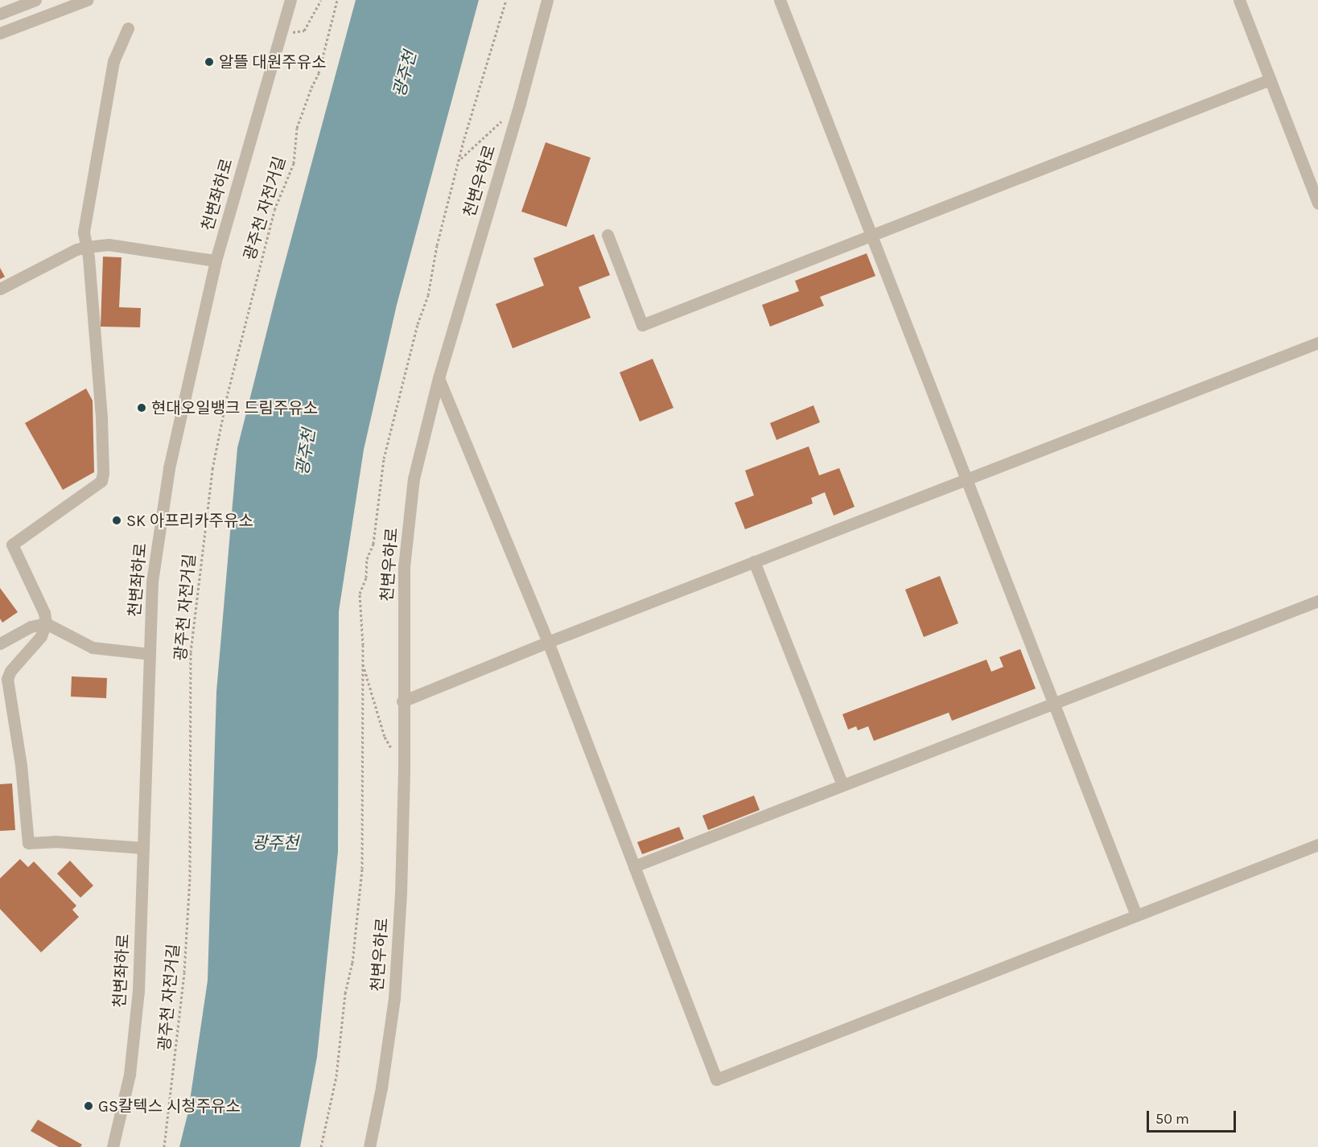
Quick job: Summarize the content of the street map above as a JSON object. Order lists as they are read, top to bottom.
{
  "streets": {
    "street": ["천변우하로", "천변좌하로"],
    "path": ["광주천 자전거길"]
  },
  "water": ["광주천"],
  "places": [
    "알뜰 대원주유소",
    "현대오일뱅크 드림주유소",
    "SK 아프리카주유소",
    "GS칼텍스 시청주유소"
  ],
  "scale_bar": "50 m"
}
